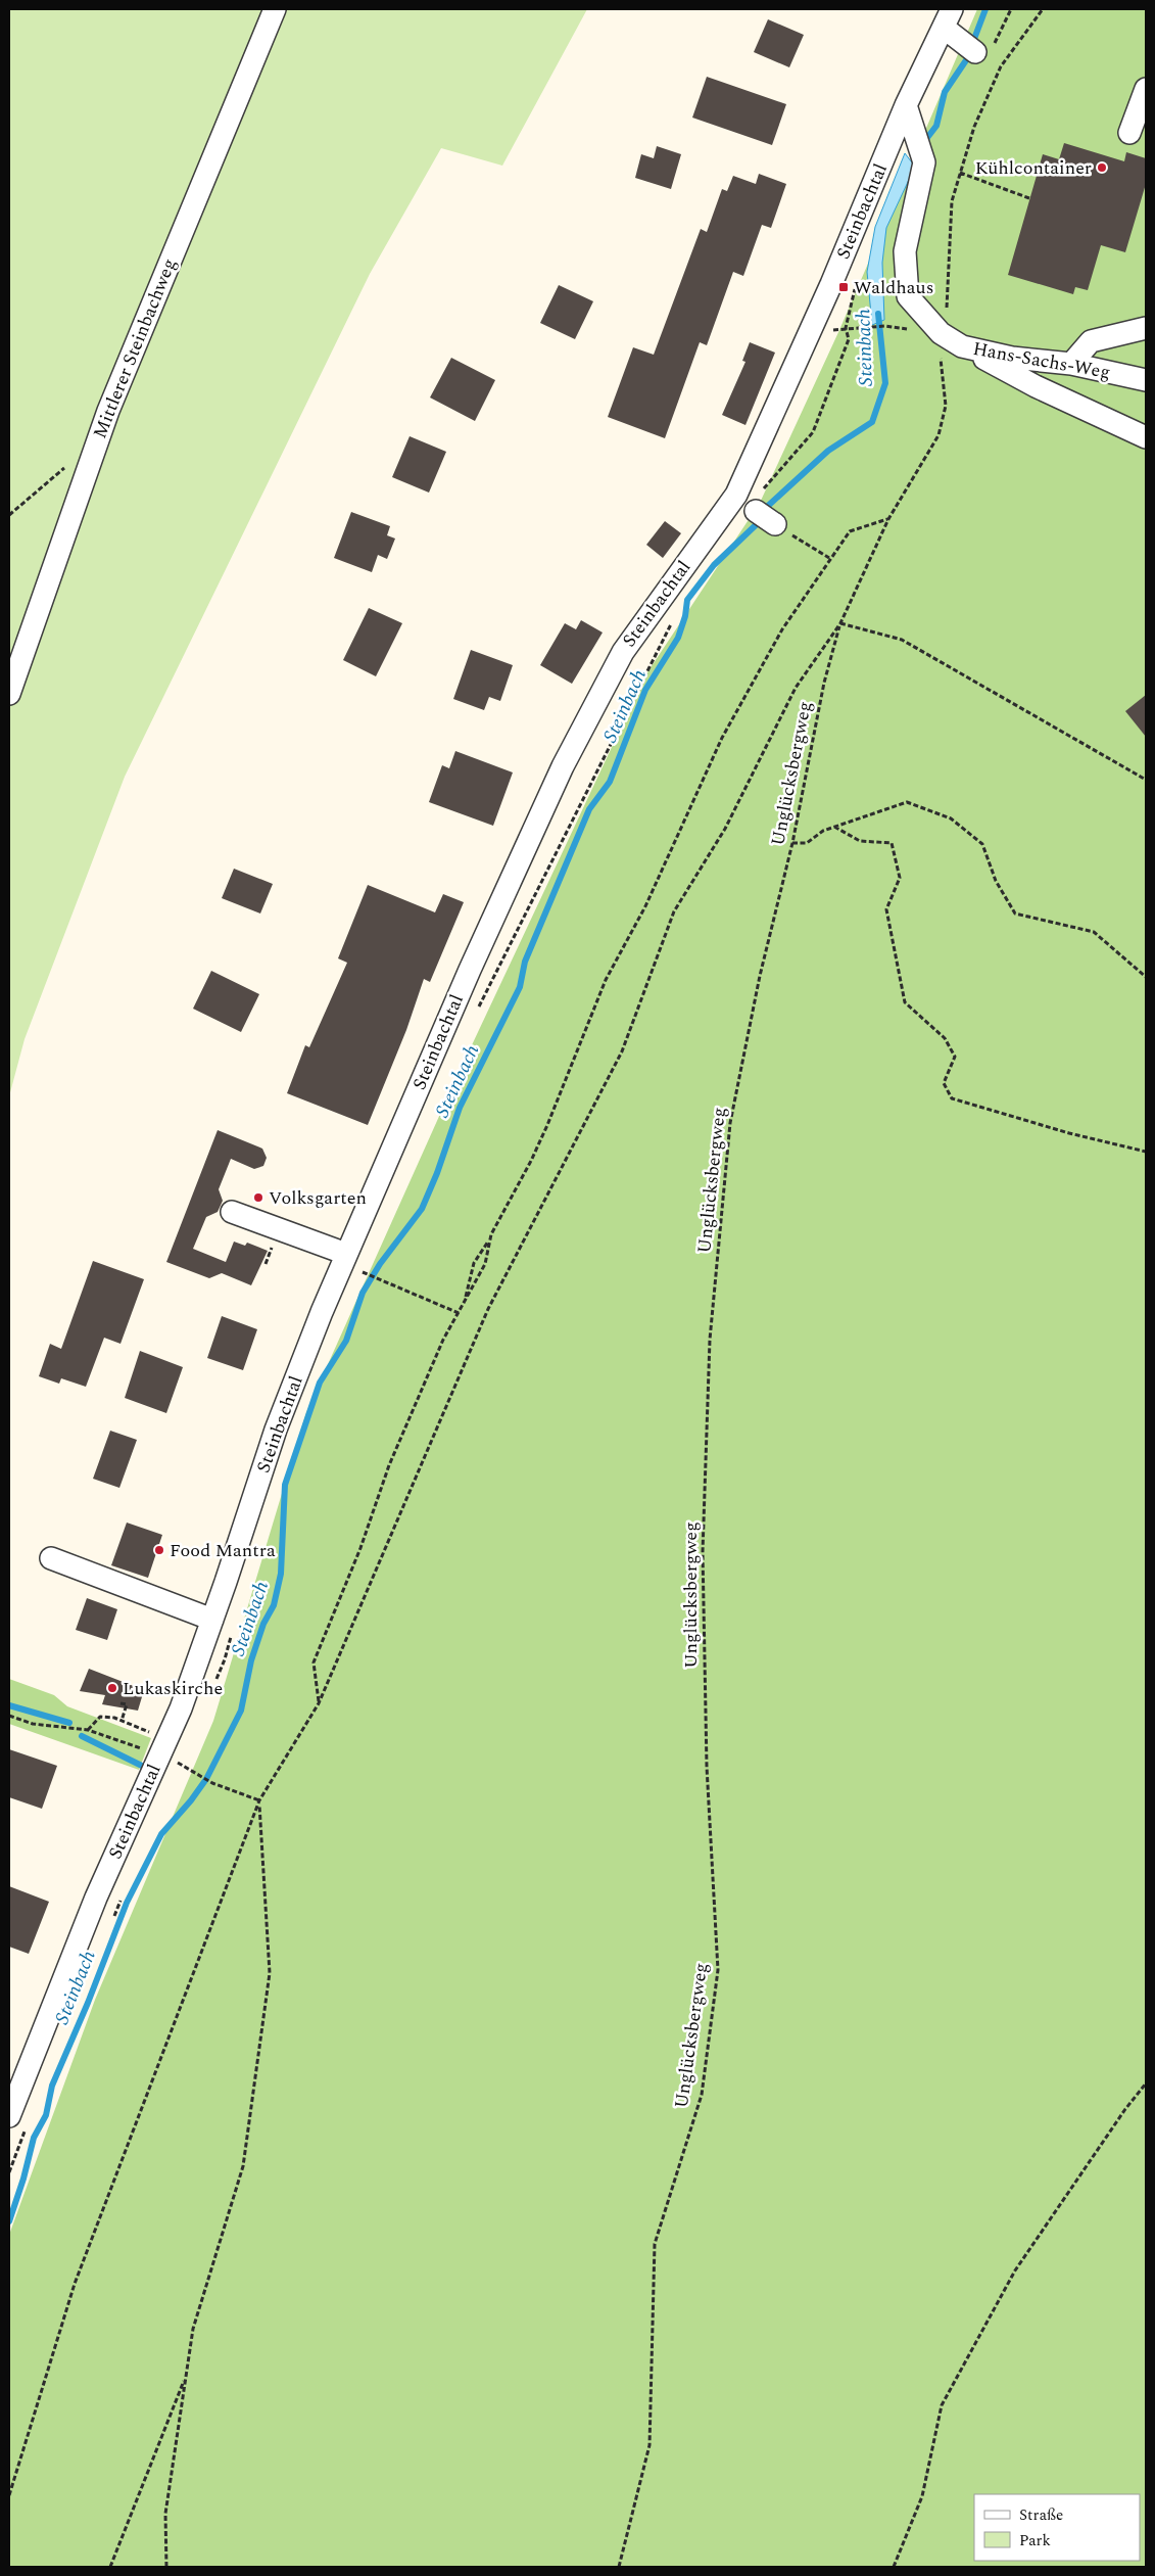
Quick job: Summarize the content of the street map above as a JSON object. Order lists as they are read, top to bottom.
{
  "streets": {
    "street": ["Steinbachtal", "Mittlerer Steinbachweg", "Hans-Sachs-Weg"],
    "path": ["Unglücksbergweg"]
  },
  "crossings": [
    ["Steinbachtal", "Hans-Sachs-Weg"]
  ],
  "water": ["Steinbach"],
  "places": {
    "other": [
      "Kühlcontainer",
      "Volksgarten",
      "Food Mantra",
      "Lukaskirche"
    ],
    "transit": ["Waldhaus"]
  },
  "legend": ["Straße", "Park"]
}
